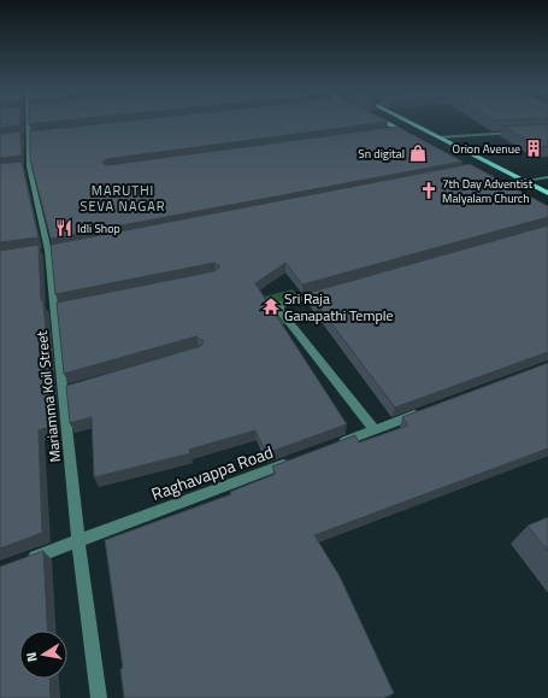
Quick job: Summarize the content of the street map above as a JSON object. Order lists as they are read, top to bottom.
{
  "streets": {
    "street": ["Mariamma Koil Street", "Raghavappa Road"]
  },
  "crossings": [
    ["Mariamma Koil Street", "Raghavappa Road"]
  ],
  "districts": ["MARUTHI SEVA NAGAR"],
  "places": {
    "building": ["Orion Avenue"],
    "shop": ["Sn digital"],
    "church": ["7th Day Adventist Malyalam Church"],
    "restaurant": ["Idli Shop"],
    "temple": ["Sri Raja Ganapathi Temple"]
  },
  "north": "left"
}
